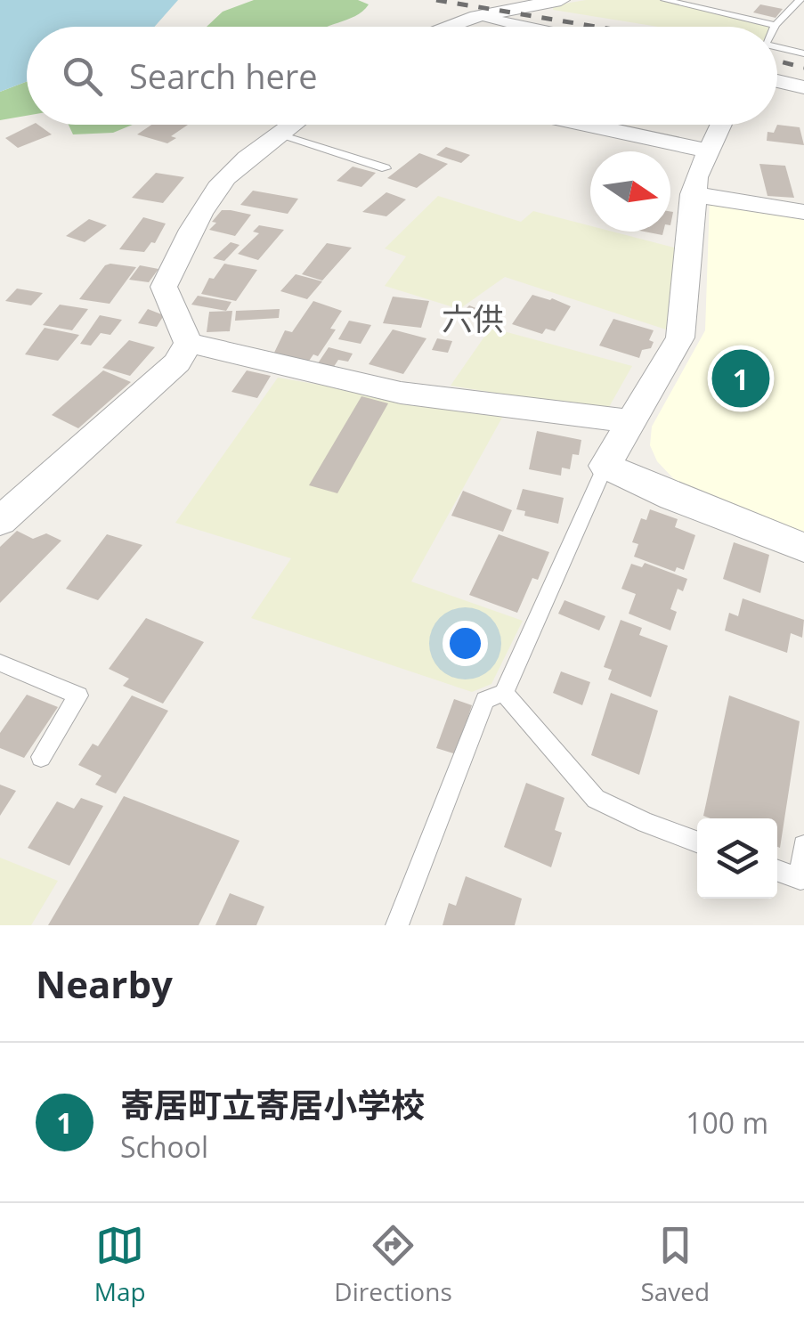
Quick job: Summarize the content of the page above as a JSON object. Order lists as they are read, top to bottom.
{
  "districts": ["六供"],
  "north": "right",
  "page": {
    "search": "Search here",
    "pins": "1",
    "heading": "Nearby",
    "list": [
      {
        "mark": "1",
        "name": "寄居町立寄居小学校",
        "note": "School",
        "value": "100 m"
      }
    ],
    "nav": ["Map", "Directions", "Saved"]
  }
}
